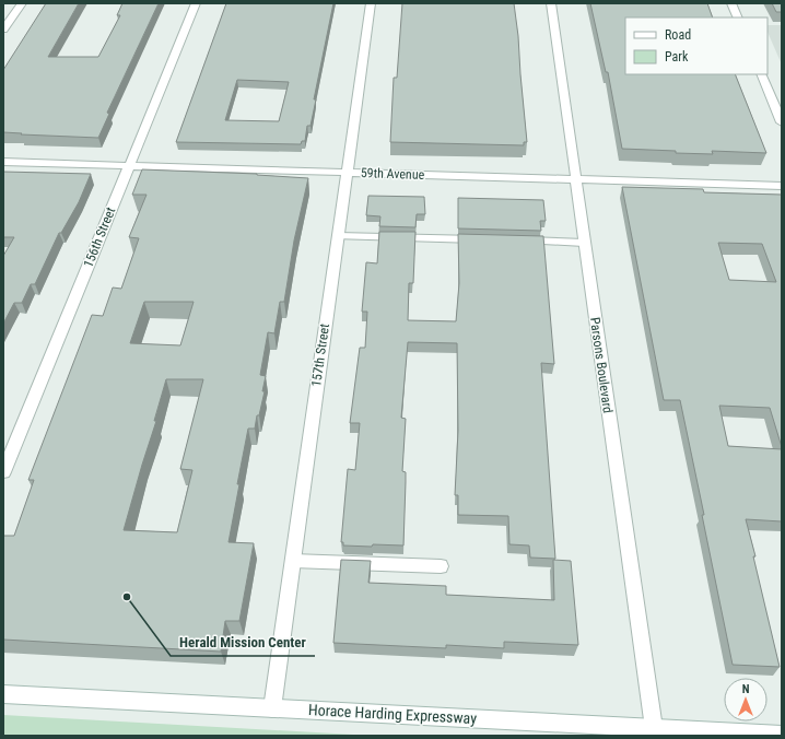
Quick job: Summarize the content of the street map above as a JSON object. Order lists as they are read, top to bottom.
{
  "streets": {
    "street": [
      "59th Avenue",
      "156th Street",
      "157th Street",
      "Parsons Boulevard",
      "Horace Harding Expressway"
    ]
  },
  "crossings": [
    ["59th Avenue", "156th Street"],
    ["59th Avenue", "157th Street"],
    ["59th Avenue", "Parsons Boulevard"],
    ["157th Street", "Horace Harding Expressway"],
    ["Parsons Boulevard", "Horace Harding Expressway"]
  ],
  "places": ["Herald Mission Center"],
  "legend": ["Road", "Park"],
  "north": "top"
}
